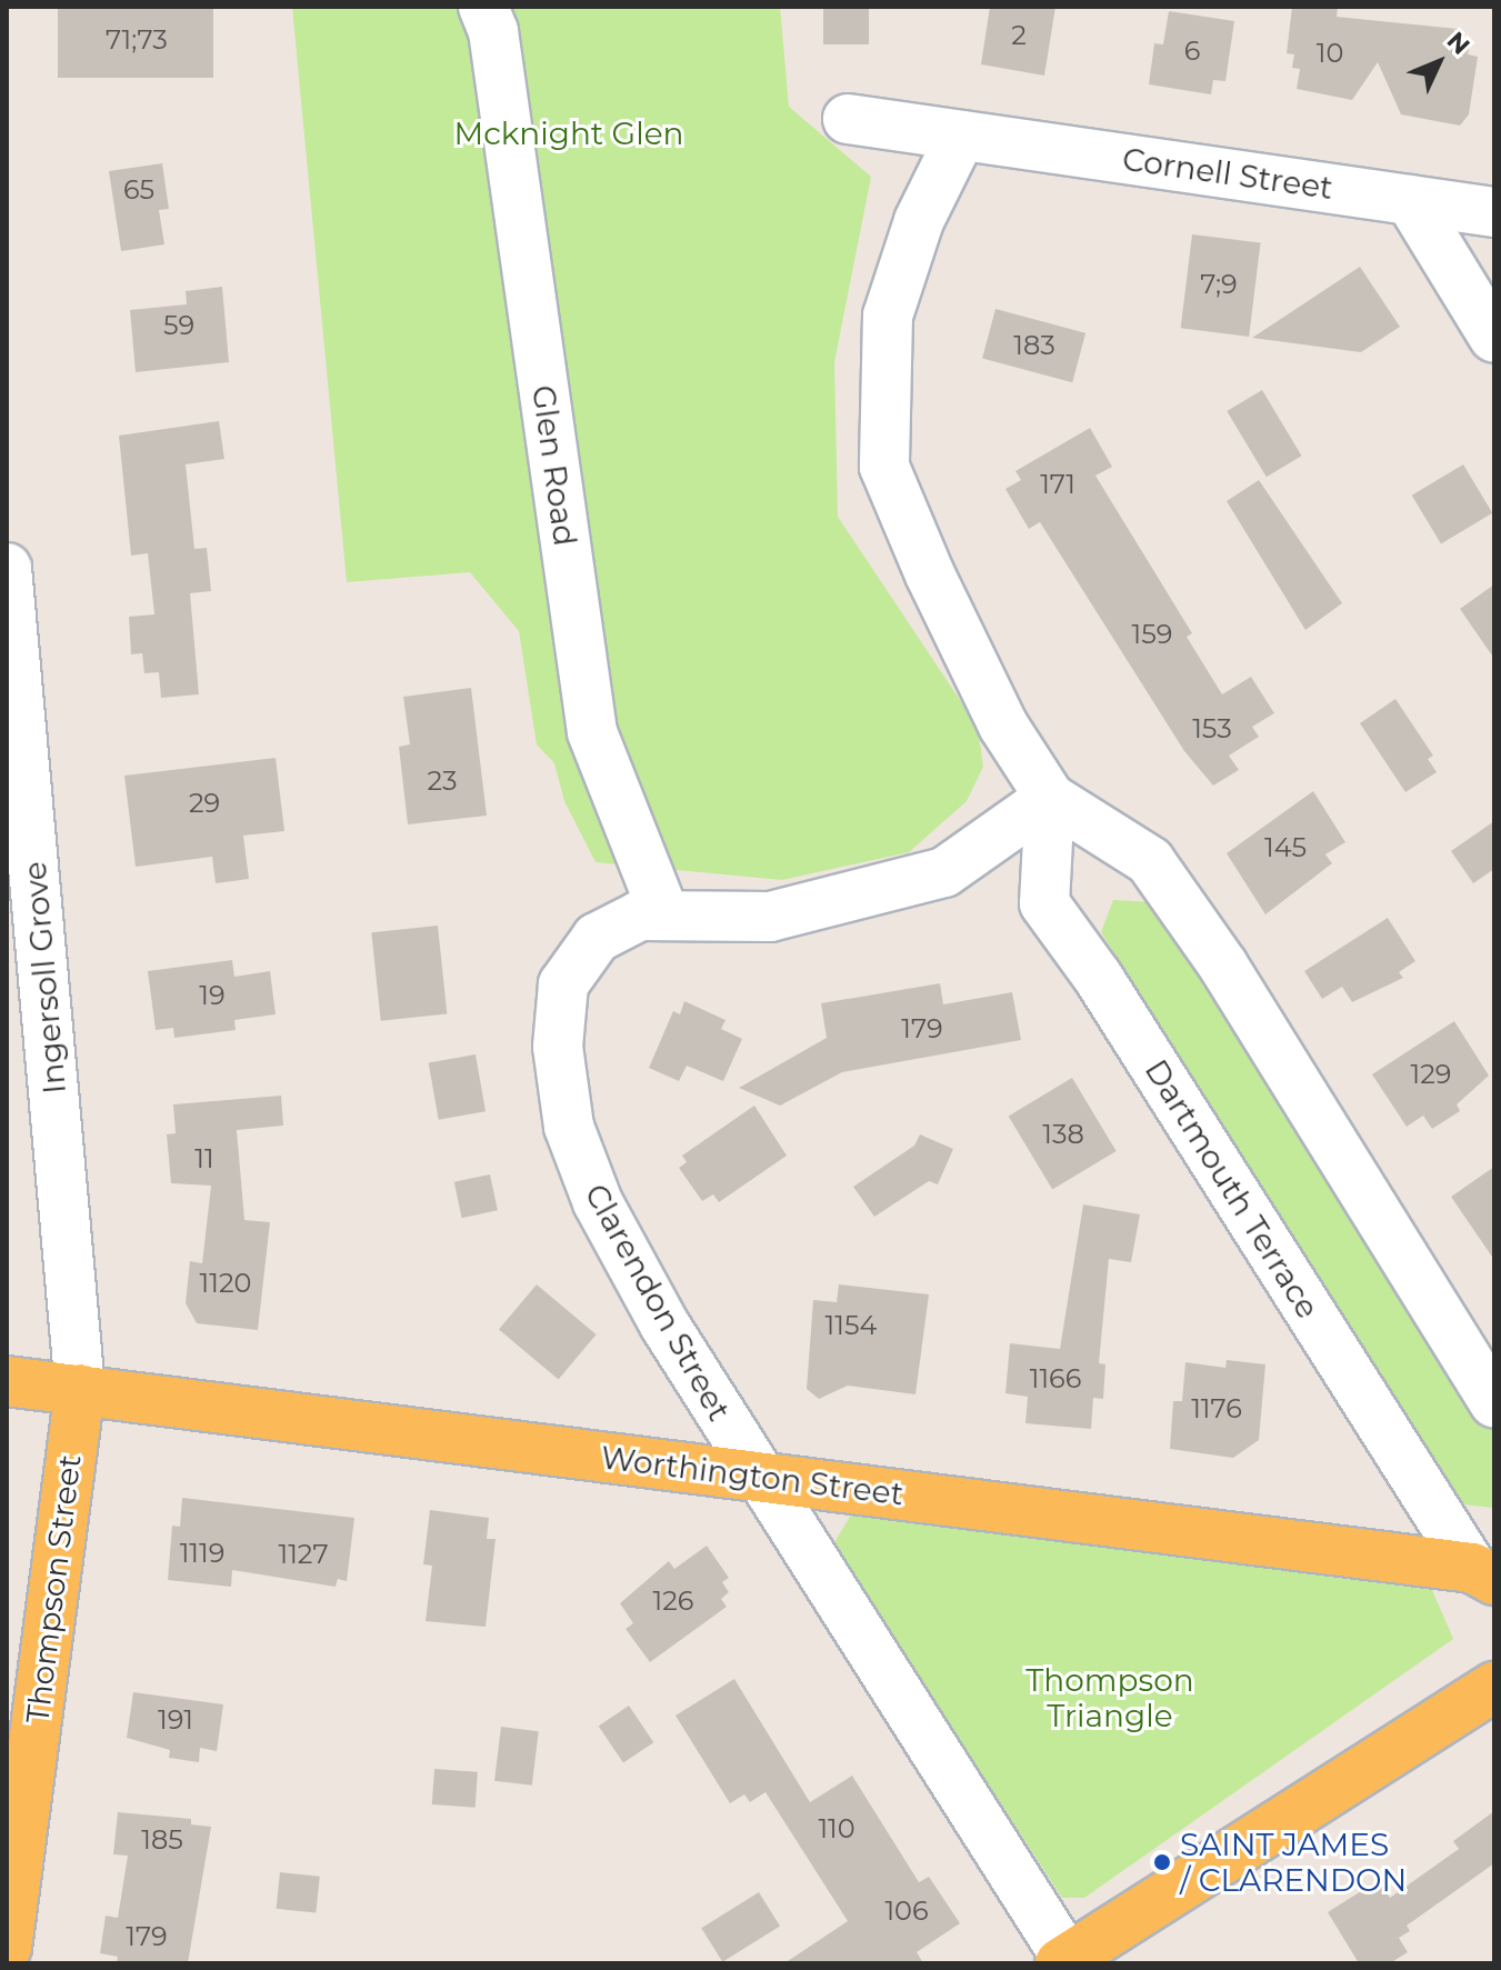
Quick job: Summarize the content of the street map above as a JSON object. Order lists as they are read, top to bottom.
{
  "streets": {
    "main road": ["Worthington Street", "Thompson Street"],
    "street": [
      "Cornell Street",
      "Glen Road",
      "Ingersoll Grove",
      "Dartmouth Terrace",
      "Clarendon Street"
    ]
  },
  "crossings": [
    ["Glen Road", "Clarendon Street"],
    ["Ingersoll Grove", "Worthington Street"],
    ["Ingersoll Grove", "Thompson Street"],
    ["Dartmouth Terrace", "Clarendon Street"],
    ["Dartmouth Terrace", "Worthington Street"],
    ["Clarendon Street", "Worthington Street"],
    ["Worthington Street", "Thompson Street"]
  ],
  "parks": ["Mcknight Glen", "Thompson Triangle"],
  "places": ["SAINT JAMES / CLARENDON"],
  "house_numbers": [
    "2",
    "71;73",
    "6",
    "10",
    "65",
    "7;9",
    "59",
    "183",
    "171",
    "159",
    "153",
    "23",
    "29",
    "145",
    "19",
    "179",
    "129",
    "138",
    "11",
    "1120",
    "1154",
    "1166",
    "1176",
    "1119",
    "1127",
    "126",
    "191",
    "110",
    "185",
    "106",
    "179"
  ],
  "north": "top right"
}
